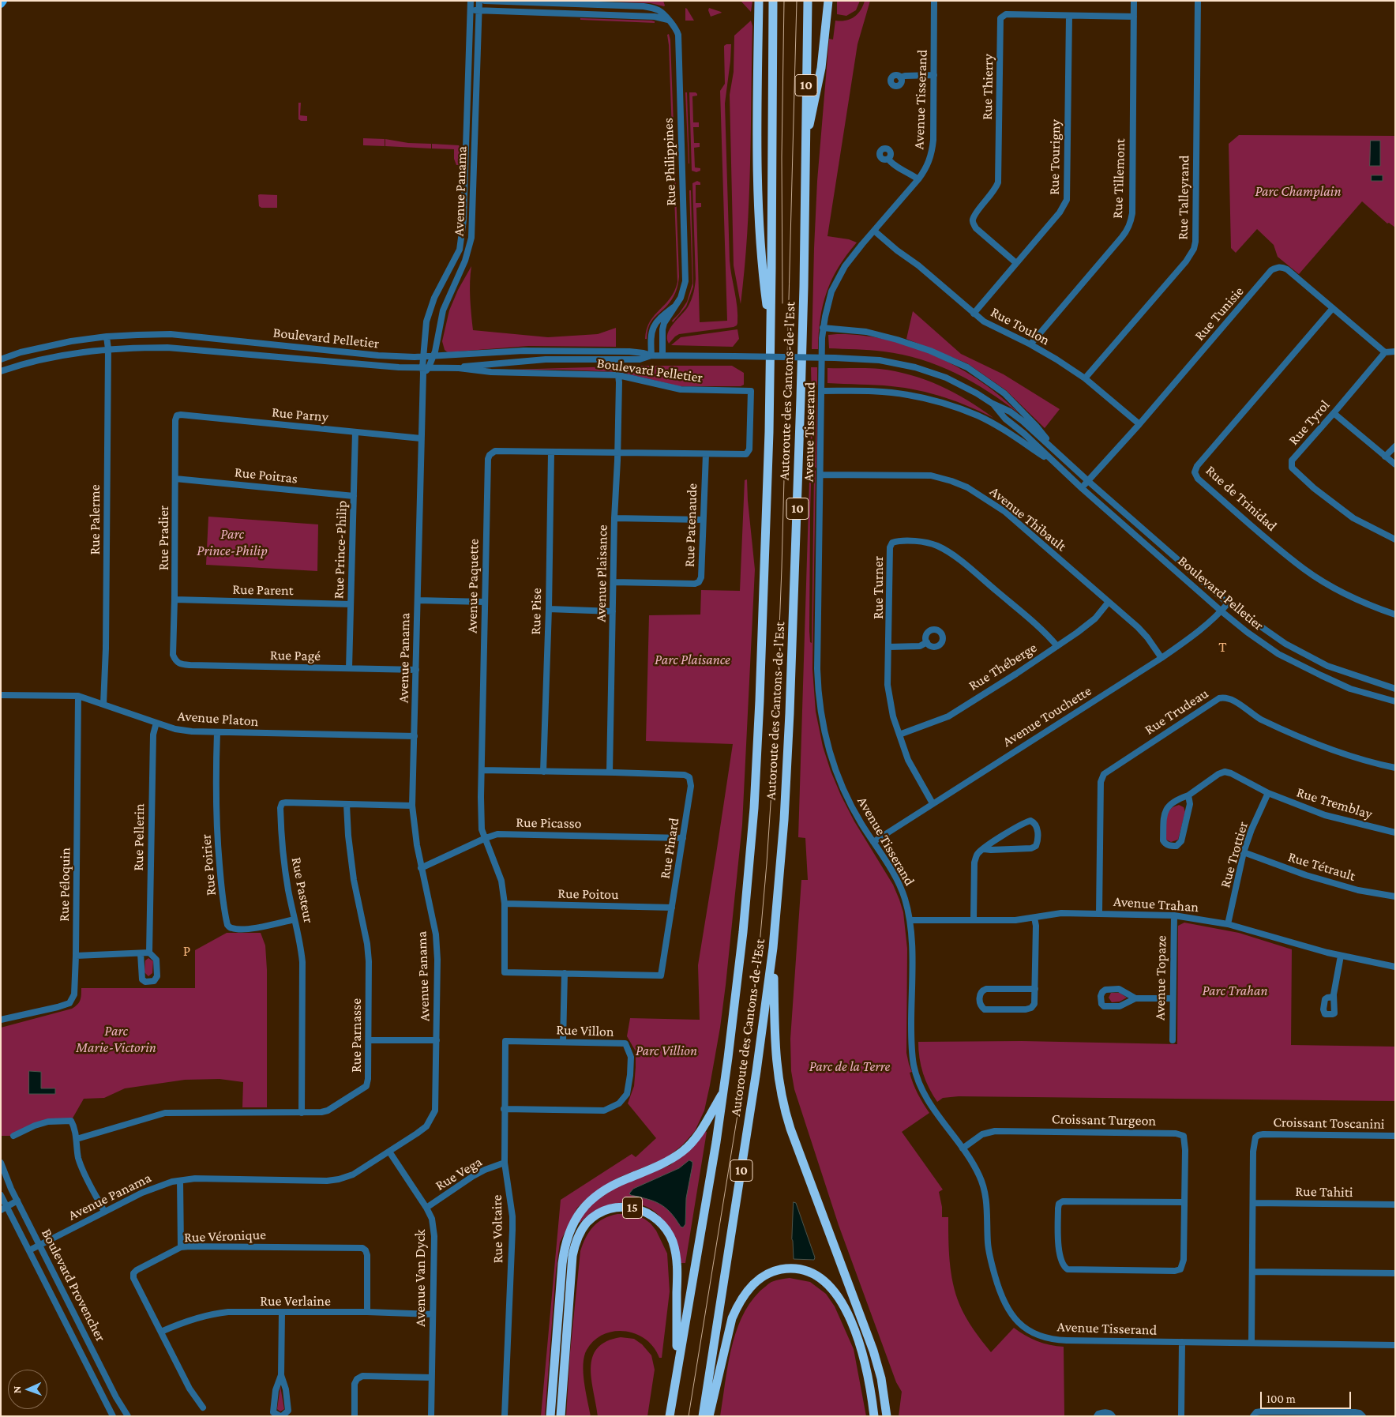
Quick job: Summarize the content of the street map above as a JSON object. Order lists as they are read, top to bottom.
{
  "streets": {
    "highway": ["10", "Autoroute des Cantons-de-l'Est", "15"],
    "street": [
      "Rue Thierry",
      "Avenue Tisserand",
      "Rue Tourigny",
      "Rue Philippines",
      "Rue Tillemont",
      "Avenue Panama",
      "Rue Talleyrand",
      "Rue Tunisie",
      "Rue Toulon",
      "Boulevard Pelletier",
      "Rue Parny",
      "Rue Tyrol",
      "Rue Poitras",
      "Rue de Trinidad",
      "Avenue Thibault",
      "Rue Palerme",
      "Rue Patenaude",
      "Rue Pradier",
      "Rue Prince-Philip",
      "Avenue Plaisance",
      "Avenue Paquette",
      "Rue Turner",
      "Rue Parent",
      "Rue Pise",
      "Rue Pagé",
      "Rue Théberge",
      "Rue Trudeau",
      "Avenue Touchette",
      "Avenue Platon",
      "Rue Tremblay",
      "Rue Picasso",
      "Rue Pellerin",
      "Rue Pinard",
      "Rue Trottier",
      "Rue Poirier",
      "Rue Tétrault",
      "Rue Péloquin",
      "Rue Pasteur",
      "Rue Poitou",
      "Avenue Trahan",
      "Avenue Topaze",
      "Rue Villon",
      "Rue Parnasse",
      "Croissant Turgeon",
      "Croissant Toscanini",
      "Rue Vega",
      "Rue Tahiti",
      "Rue Voltaire",
      "Rue Véronique",
      "Avenue Van Dyck",
      "Boulevard Provencher",
      "Rue Verlaine"
    ]
  },
  "crossings": [
    ["10", "Autoroute des Cantons-de-l'Est"],
    ["10", "15"],
    ["Rue Thierry", "Rue Tourigny"],
    ["Rue Thierry", "Rue Tillemont"],
    ["Avenue Tisserand", "Rue Toulon"],
    ["Avenue Tisserand", "Boulevard Pelletier"],
    ["Avenue Tisserand", "Avenue Thibault"],
    ["Avenue Tisserand", "Avenue Touchette"],
    ["Avenue Tisserand", "Avenue Trahan"],
    ["Avenue Tisserand", "Croissant Turgeon"],
    ["Avenue Tisserand", "Croissant Toscanini"],
    ["Rue Tourigny", "Rue Toulon"],
    ["Rue Philippines", "Boulevard Pelletier"],
    ["Rue Tillemont", "Rue Toulon"],
    ["Avenue Panama", "Boulevard Pelletier"],
    ["Avenue Panama", "Rue Parny"],
    ["Avenue Panama", "Rue Pagé"],
    ["Avenue Panama", "Avenue Platon"],
    ["Avenue Panama", "Rue Picasso"],
    ["Avenue Panama", "Rue Pasteur"],
    ["Avenue Panama", "Avenue Van Dyck"],
    ["Avenue Panama", "Boulevard Provencher"],
    ["Rue Talleyrand", "Rue Toulon"],
    ["Rue Tunisie", "Rue Toulon"],
    ["Rue Tunisie", "Boulevard Pelletier"],
    ["Rue Tunisie", "Rue Tyrol"],
    ["Rue Tunisie", "Rue de Trinidad"],
    ["Boulevard Pelletier", "Rue Palerme"],
    ["Boulevard Pelletier", "Avenue Plaisance"],
    ["Boulevard Pelletier", "Avenue Paquette"],
    ["Boulevard Pelletier", "Avenue Touchette"],
    ["Autoroute des Cantons-de-l'Est", "15"],
    ["Rue Parny", "Rue Pradier"],
    ["Rue Parny", "Rue Prince-Philip"],
    ["Rue Poitras", "Rue Pradier"],
    ["Rue Poitras", "Rue Prince-Philip"],
    ["Avenue Thibault", "Rue Théberge"],
    ["Avenue Thibault", "Avenue Touchette"],
    ["Rue Palerme", "Avenue Platon"],
    ["Rue Patenaude", "Avenue Plaisance"],
    ["Rue Patenaude", "Avenue Paquette"],
    ["Rue Pradier", "Rue Parent"],
    ["Rue Pradier", "Rue Pagé"],
    ["Rue Prince-Philip", "Rue Parent"],
    ["Rue Prince-Philip", "Rue Pagé"],
    ["Avenue Plaisance", "Avenue Paquette"],
    ["Avenue Plaisance", "Rue Pinard"],
    ["Avenue Paquette", "Rue Pise"],
    ["Avenue Paquette", "Rue Picasso"],
    ["Avenue Paquette", "Rue Pinard"],
    ["Avenue Paquette", "Rue Poitou"],
    ["Rue Turner", "Rue Théberge"],
    ["Rue Turner", "Avenue Touchette"],
    ["Rue Pise", "Rue Pinard"],
    ["Rue Trudeau", "Avenue Trahan"],
    ["Avenue Platon", "Rue Pellerin"],
    ["Avenue Platon", "Rue Poirier"],
    ["Avenue Platon", "Rue Péloquin"],
    ["Rue Tremblay", "Rue Trottier"],
    ["Rue Picasso", "Rue Pinard"],
    ["Rue Pinard", "Rue Poitou"],
    ["Rue Trottier", "Rue Tétrault"],
    ["Rue Trottier", "Avenue Trahan"],
    ["Rue Poirier", "Rue Pasteur"],
    ["Rue Pasteur", "Rue Parnasse"],
    ["Avenue Trahan", "Avenue Topaze"],
    ["Rue Villon", "Rue Voltaire"],
    ["Croissant Toscanini", "Rue Tahiti"],
    ["Rue Vega", "Rue Voltaire"],
    ["Rue Vega", "Avenue Van Dyck"],
    ["Rue Véronique", "Rue Verlaine"],
    ["Avenue Van Dyck", "Rue Verlaine"]
  ],
  "districts": ["T", "P"],
  "parks": [
    "Parc Champlain",
    "Parc Prince-Philip",
    "Parc Plaisance",
    "Parc Trahan",
    "Parc Marie-Victorin",
    "Parc Villion",
    "Parc de la Terre"
  ],
  "scale_bar": "100 m",
  "north": "left"
}
